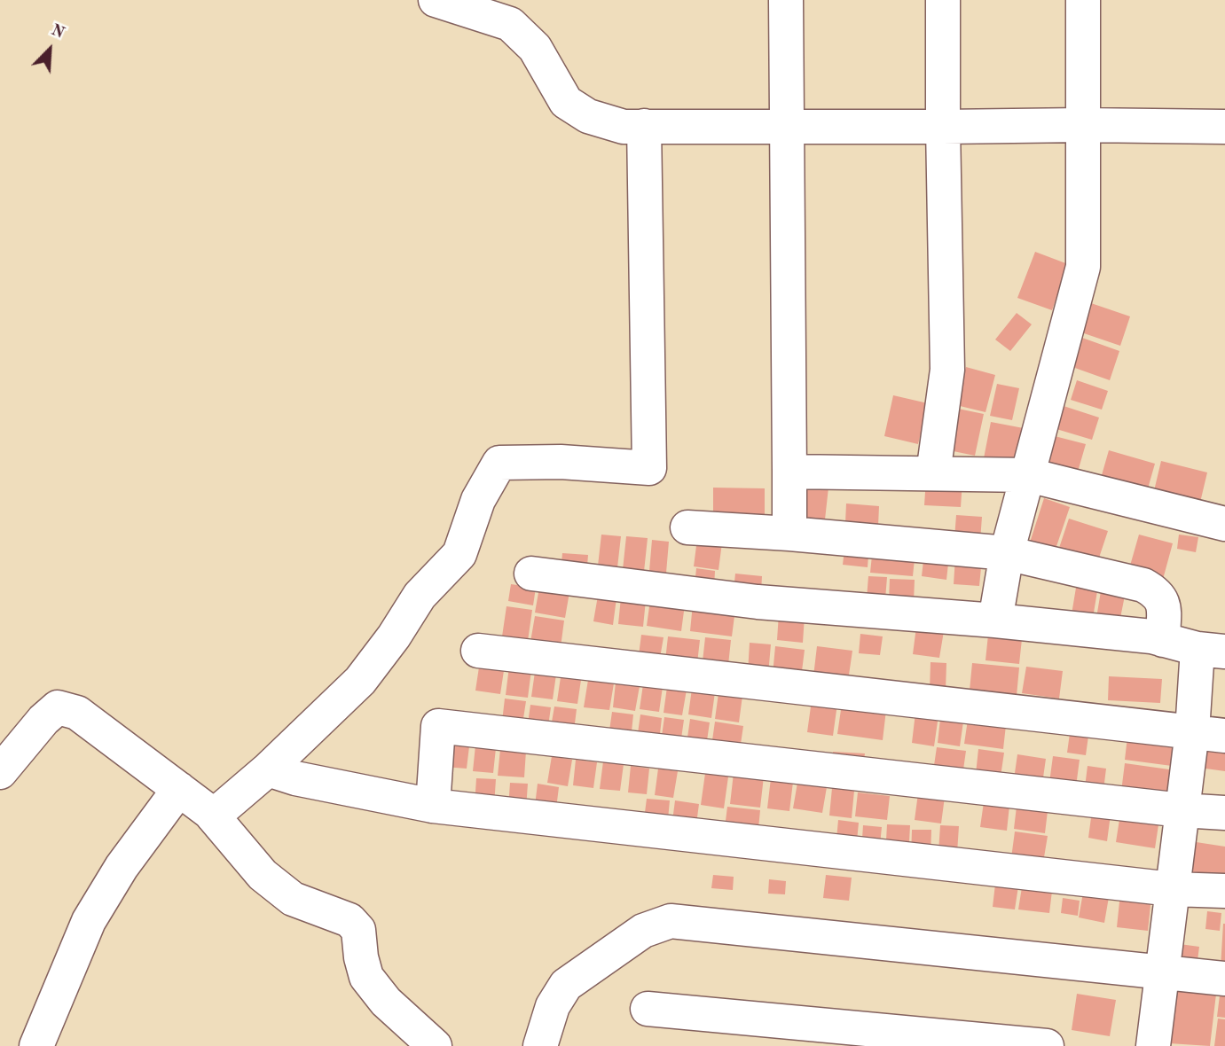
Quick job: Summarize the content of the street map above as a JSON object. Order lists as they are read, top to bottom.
{
  "north": "top right"
}
